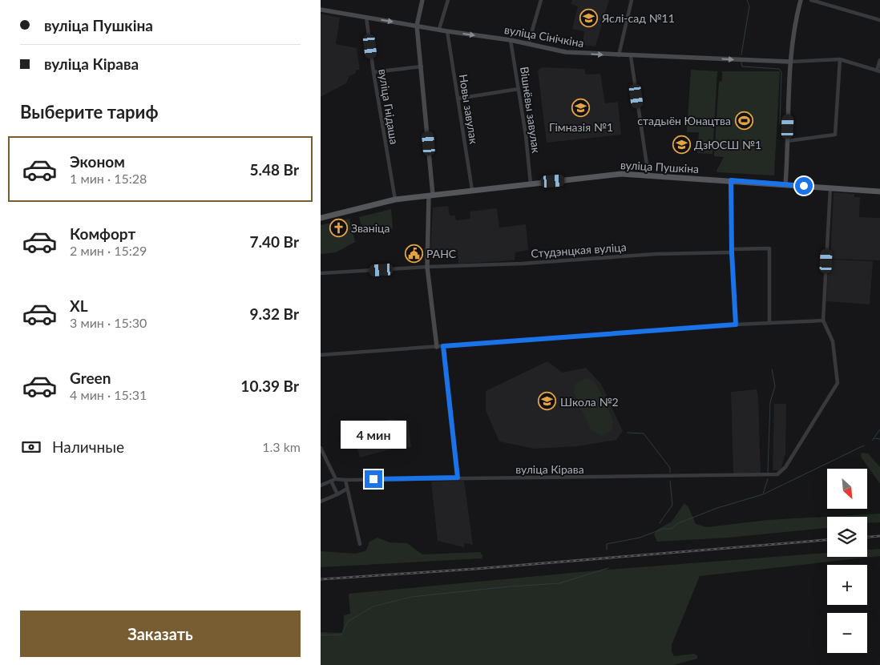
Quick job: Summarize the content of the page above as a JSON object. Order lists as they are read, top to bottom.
{
  "streets": {
    "main road": ["вуліца Пушкіна"],
    "street": [
      "вуліца Сінічкіна",
      "вуліца Гнідаша",
      "Новы завулак",
      "Вішнёвы завулак",
      "Студэнцкая вуліца",
      "вуліца Кірава"
    ]
  },
  "crossings": [
    ["вуліца Сінічкіна", "вуліца Гнідаша"],
    ["вуліца Сінічкіна", "Новы завулак"],
    ["вуліца Сінічкіна", "Вішнёвы завулак"],
    ["вуліца Гнідаша", "вуліца Пушкіна"],
    ["Новы завулак", "вуліца Пушкіна"],
    ["Вішнёвы завулак", "вуліца Пушкіна"]
  ],
  "one_way": ["вуліца Сінічкіна"],
  "places": {
    "school or university": [
      "Яслі-сад №11",
      "Гімназія №1",
      "ДзЮСШ №1",
      "Школа №2"
    ],
    "sports": ["стадыён Юнацтва"],
    "church": ["Званіца"],
    "public building": ["РАНС"]
  },
  "north": "bottom right",
  "page": {
    "banner": ["вуліца Пушкіна", "вуліца Кірава"],
    "heading": "Выберите тариф",
    "list": [
      {
        "name": "Эконом",
        "note": "1 мин · 15:28",
        "value": "5.48 Br"
      },
      {
        "name": "Комфорт",
        "note": "2 мин · 15:29",
        "value": "7.40 Br"
      },
      {
        "name": "XL",
        "note": "3 мин · 15:30",
        "value": "9.32 Br"
      },
      {
        "name": "Green",
        "note": "4 мин · 15:31",
        "value": "10.39 Br"
      }
    ],
    "bubble": "4 мин",
    "pay": ["Наличные", "1.3 km"],
    "map_buttons": ["+", "−"],
    "buttons": "Заказать"
  }
}
